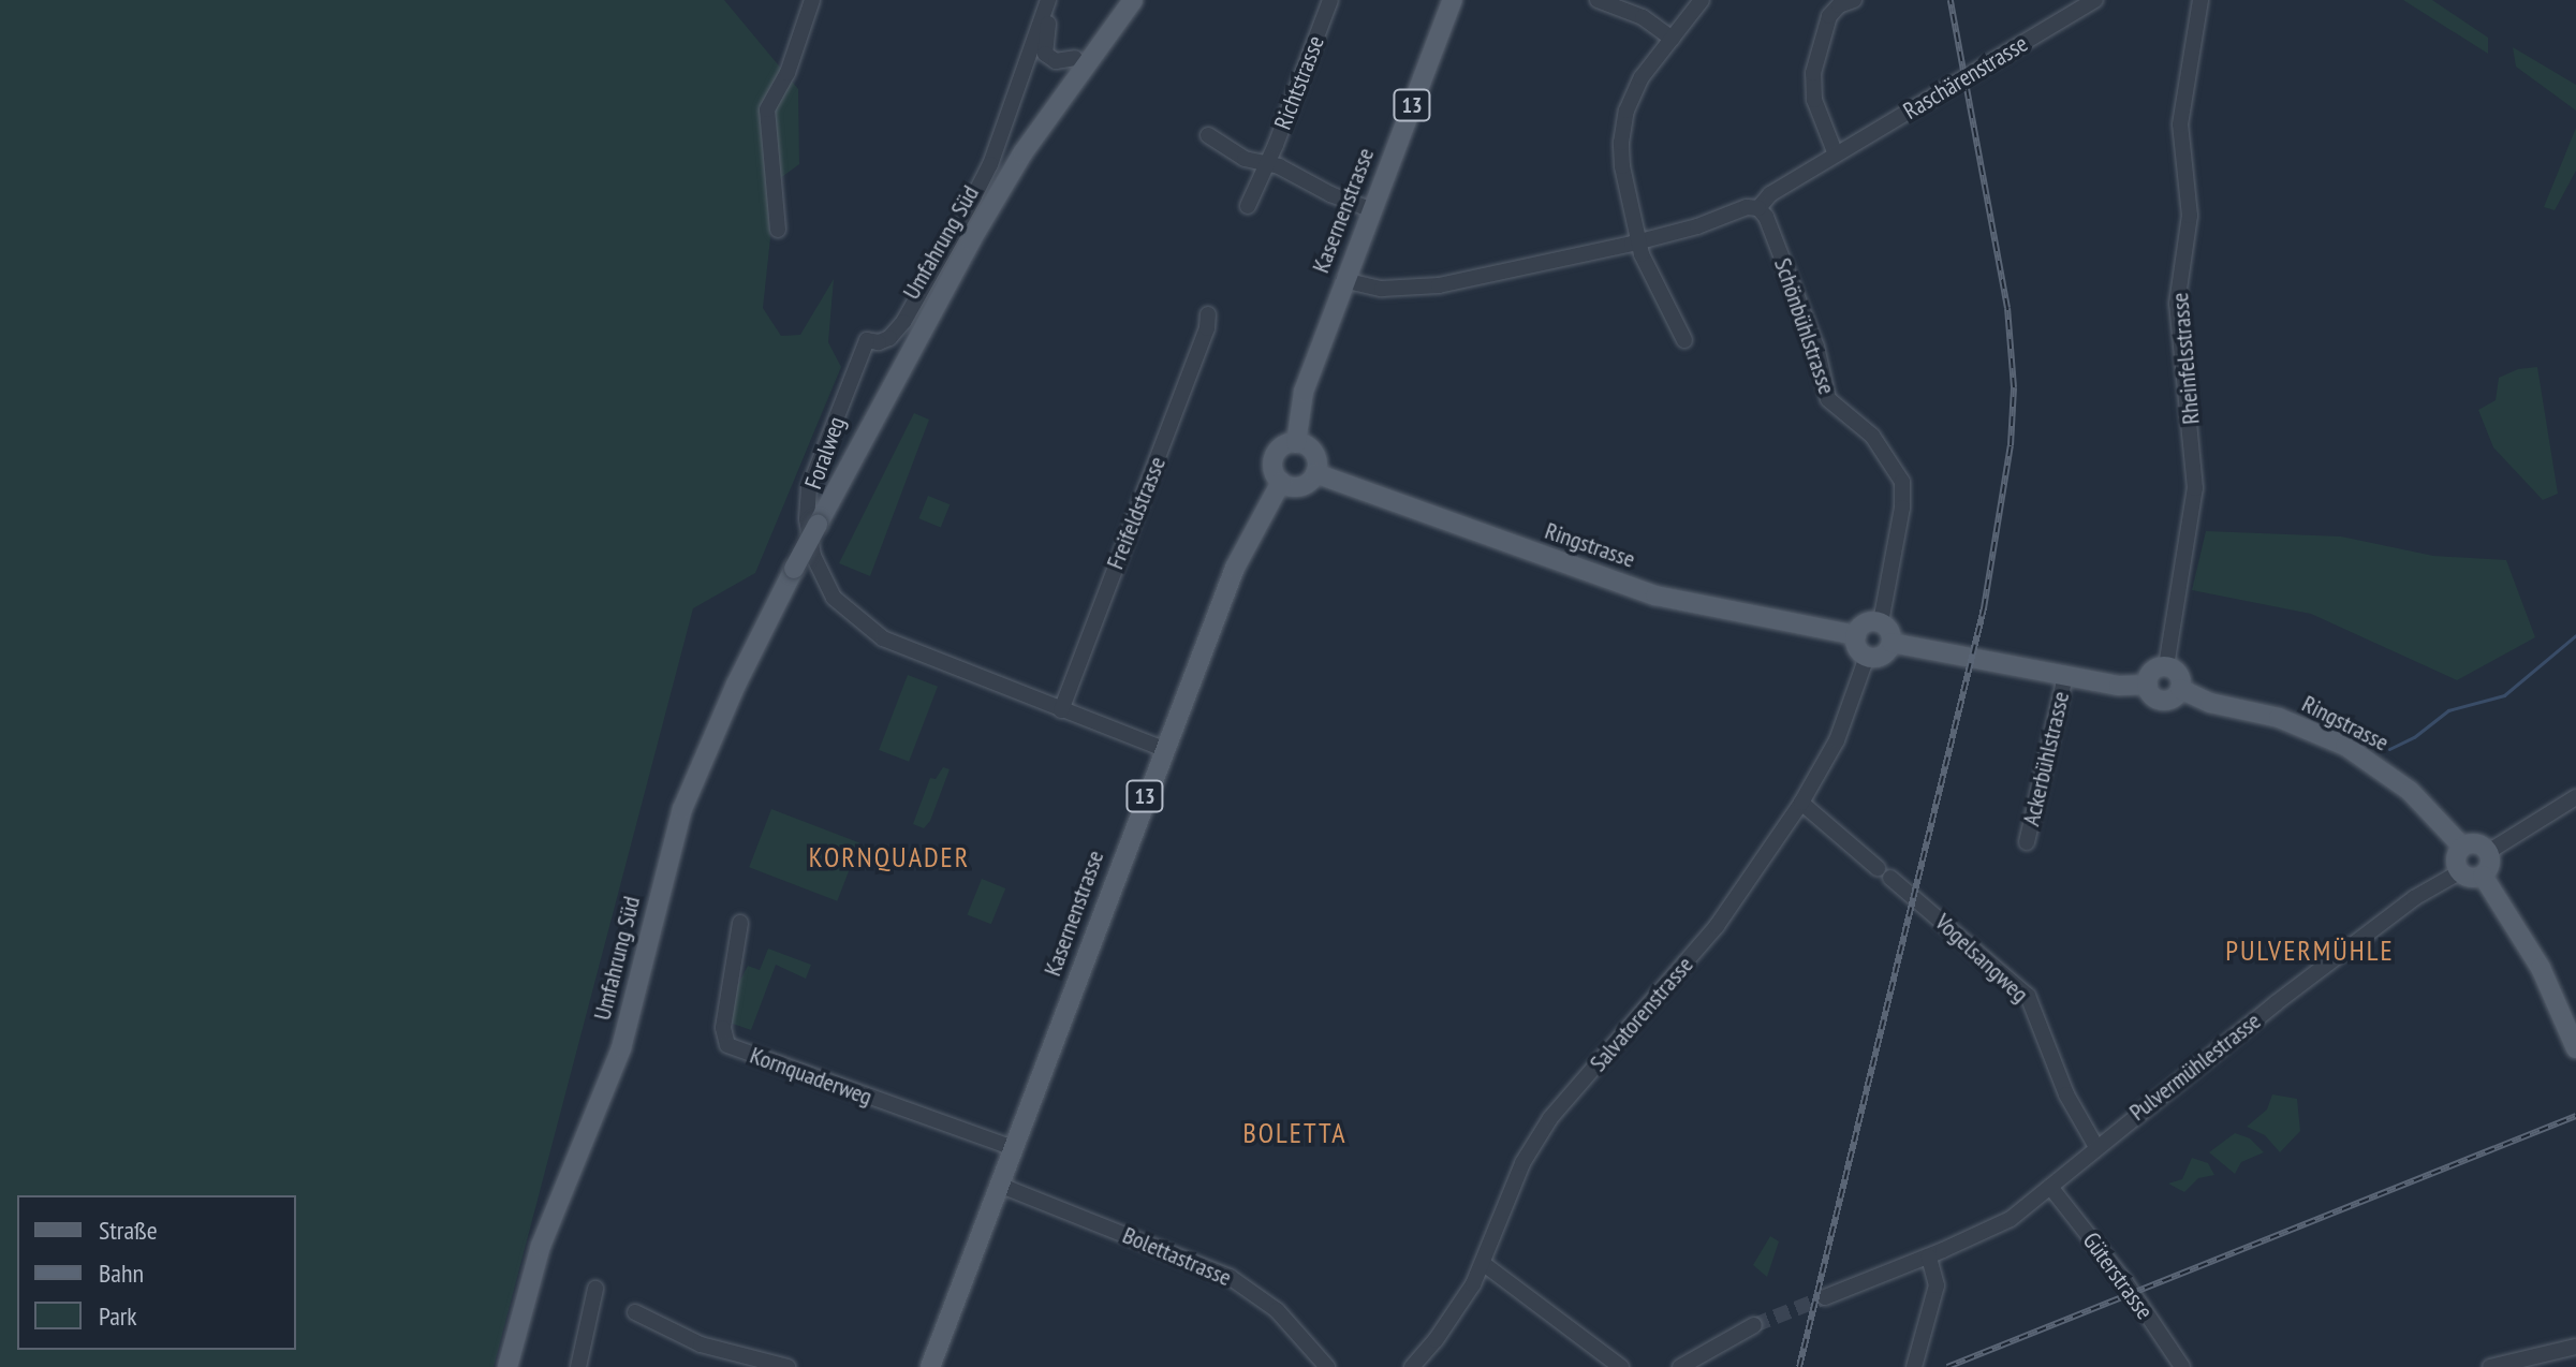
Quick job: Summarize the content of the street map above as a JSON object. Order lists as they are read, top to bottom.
{
  "streets": {
    "main road": [
      "13",
      "Kasernenstrasse",
      "Umfahrung Süd",
      "Ringstrasse"
    ],
    "street": [
      "Raschärenstrasse",
      "Richtstrasse",
      "Schönbühlstrasse",
      "Rheinfelsstrasse",
      "Foralweg",
      "Freifeldstrasse",
      "Ackerbühlstrasse",
      "Vogelsangweg",
      "Salvatorenstrasse",
      "Pulvermühlestrasse",
      "Kornquaderweg",
      "Bolettastrasse",
      "Güterstrasse"
    ]
  },
  "crossings": [
    ["Raschärenstrasse", "Kasernenstrasse"],
    ["Raschärenstrasse", "Schönbühlstrasse"],
    ["Kasernenstrasse", "Foralweg"],
    ["Kasernenstrasse", "Ringstrasse"],
    ["Kasernenstrasse", "Kornquaderweg"],
    ["Kasernenstrasse", "Bolettastrasse"],
    ["Schönbühlstrasse", "Ringstrasse"],
    ["Schönbühlstrasse", "Salvatorenstrasse"],
    ["Rheinfelsstrasse", "Ringstrasse"],
    ["Foralweg", "Freifeldstrasse"],
    ["Ringstrasse", "Salvatorenstrasse"],
    ["Ringstrasse", "Pulvermühlestrasse"],
    ["Vogelsangweg", "Pulvermühlestrasse"],
    ["Pulvermühlestrasse", "Güterstrasse"]
  ],
  "districts": ["KORNQUADER", "PULVERMÜHLE", "BOLETTA"],
  "legend": ["Straße", "Bahn", "Park"]
}
